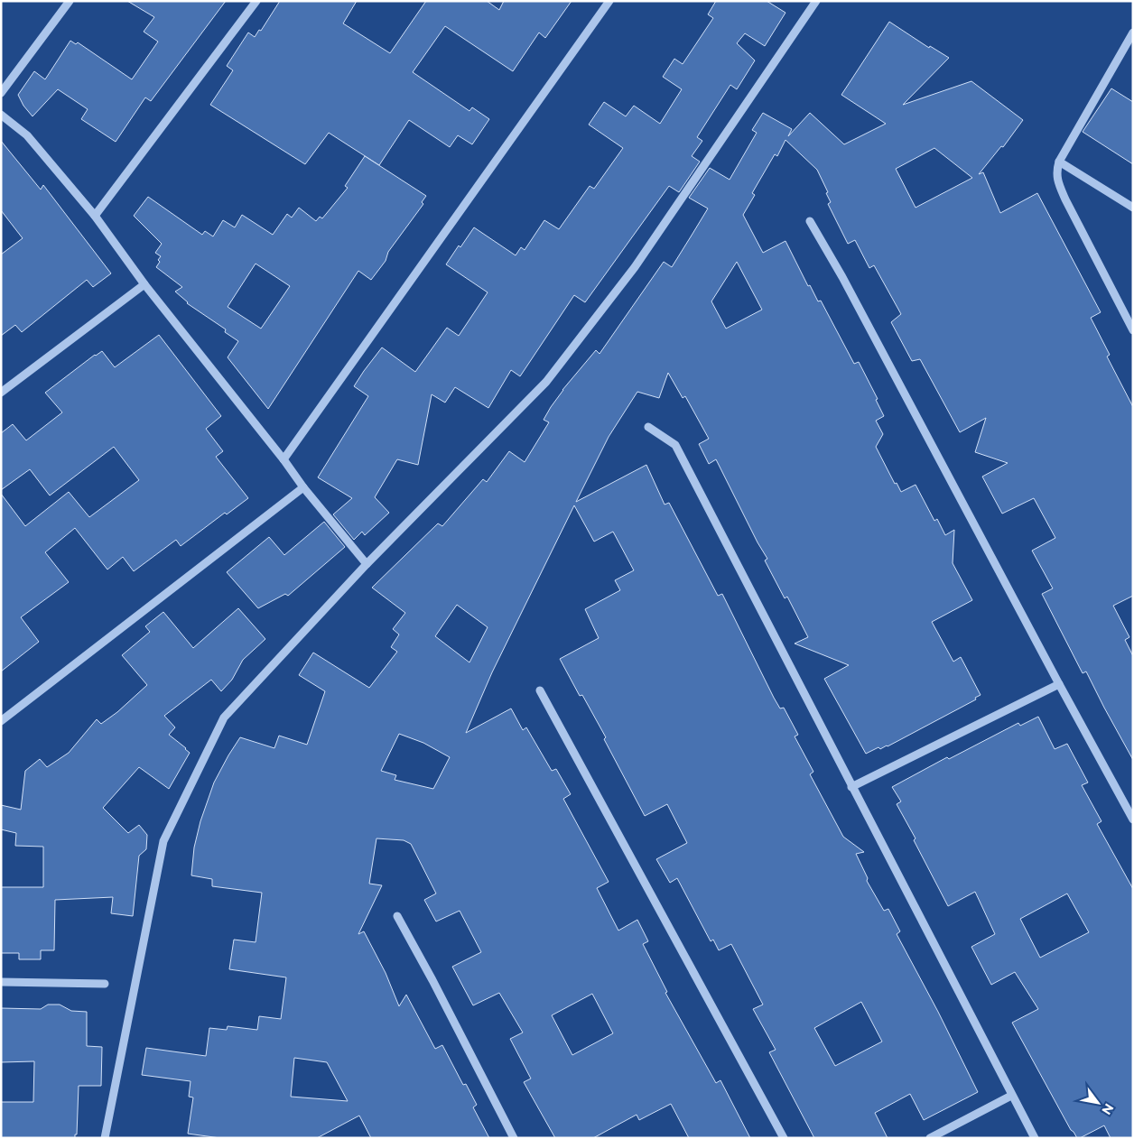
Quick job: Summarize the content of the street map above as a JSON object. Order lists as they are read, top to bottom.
{
  "north": "bottom right"
}
